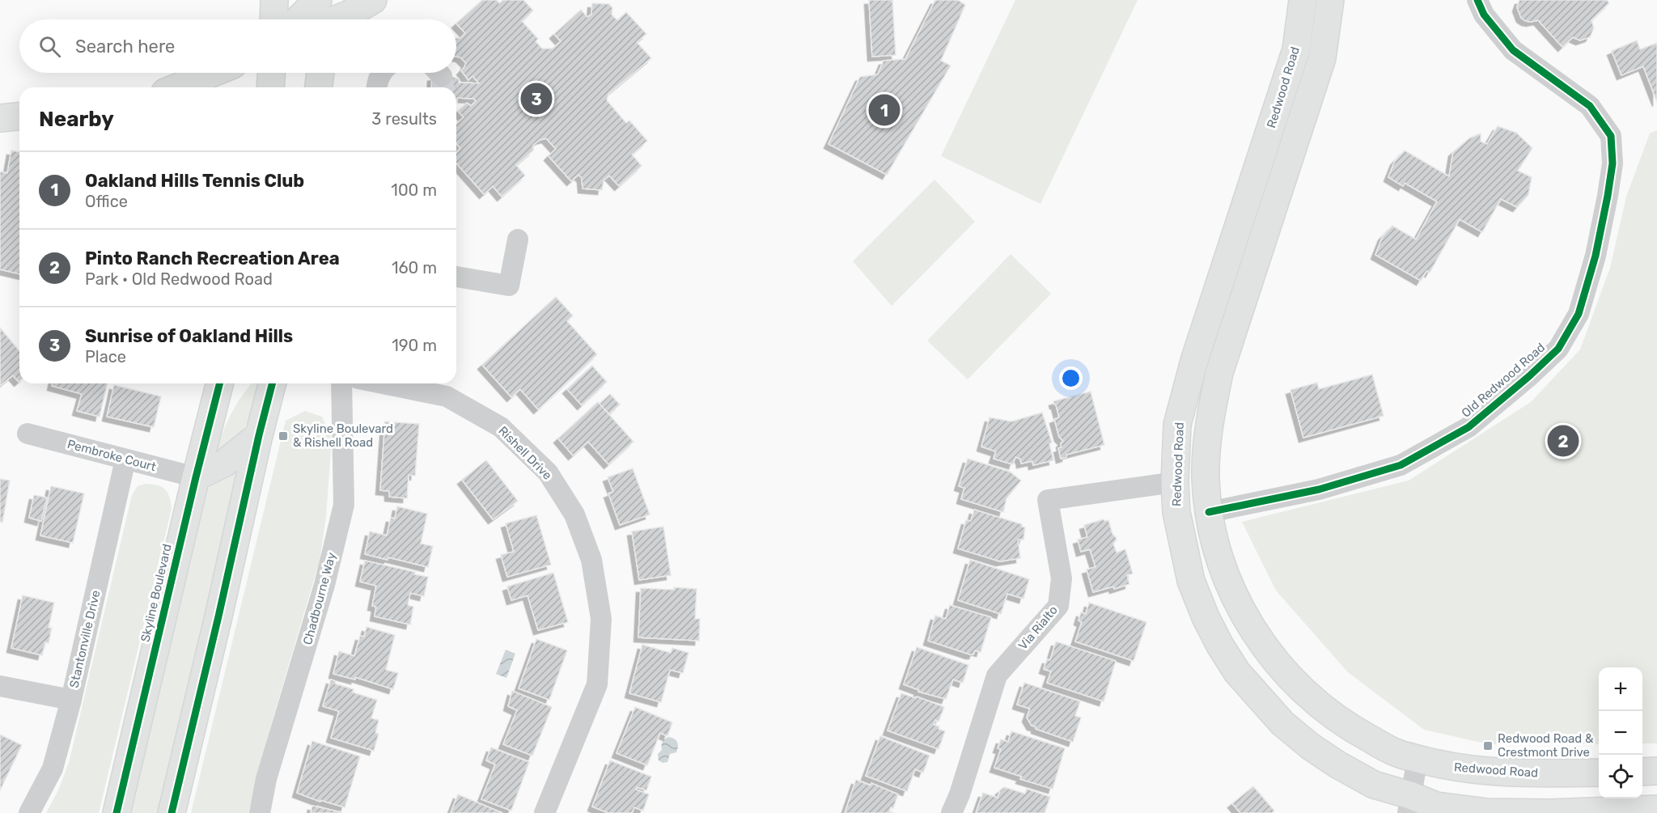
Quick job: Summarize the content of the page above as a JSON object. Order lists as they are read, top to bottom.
{
  "streets": {
    "main road": ["Redwood Road", "Skyline Boulevard"],
    "street": [
      "Old Redwood Road",
      "Rishell Drive",
      "Pembroke Court",
      "Chadbourne Way",
      "Via Rialto",
      "Stantonville Drive"
    ]
  },
  "crossings": [
    ["Redwood Road", "Old Redwood Road"],
    ["Redwood Road", "Via Rialto"],
    ["Pembroke Court", "Skyline Boulevard"],
    ["Pembroke Court", "Stantonville Drive"]
  ],
  "places": {
    "transit": ["Skyline Boulevard & Rishell Road", "Redwood Road & Crestmont Drive"]
  },
  "page": {
    "search": "Search here",
    "pins": ["3", "1", "2"],
    "heading": ["Nearby", "3 results"],
    "list": [
      {
        "mark": "1",
        "name": "Oakland Hills Tennis Club",
        "note": "Office",
        "value": "100 m"
      },
      {
        "mark": "2",
        "name": "Pinto Ranch Recreation Area",
        "note": "Park · Old Redwood Road",
        "value": "160 m"
      },
      {
        "mark": "3",
        "name": "Sunrise of Oakland Hills",
        "note": "Place",
        "value": "190 m"
      }
    ],
    "map_buttons": ["+", "−"]
  }
}
